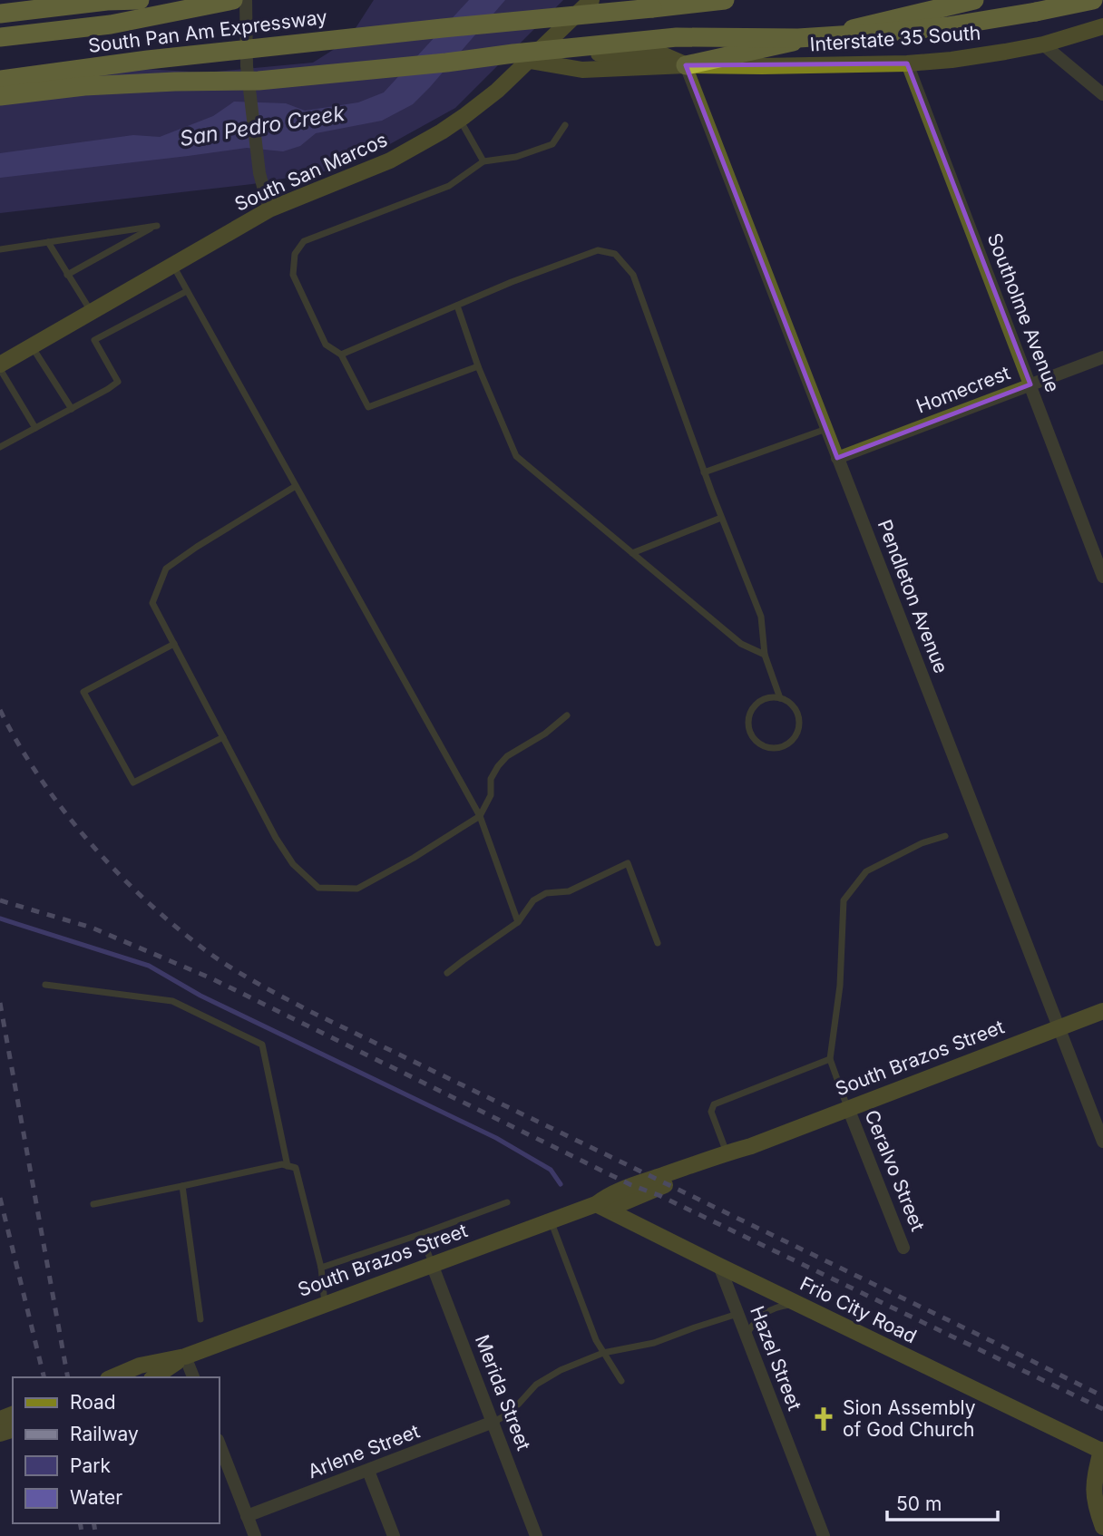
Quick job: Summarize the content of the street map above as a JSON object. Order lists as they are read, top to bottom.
{
  "streets": {
    "highway": ["South Pan Am Expressway"],
    "street": [
      "Interstate 35 South",
      "South San Marcos",
      "Southolme Avenue",
      "Homecrest",
      "Pendleton Avenue",
      "South Brazos Street",
      "Ceralvo Street",
      "Frio City Road",
      "Hazel Street",
      "Merida Street",
      "Arlene Street"
    ]
  },
  "crossings": [
    ["Interstate 35 South", "South San Marcos"],
    ["Interstate 35 South", "Southolme Avenue"],
    ["Interstate 35 South", "Pendleton Avenue"],
    ["Southolme Avenue", "Homecrest"],
    ["Homecrest", "Pendleton Avenue"],
    ["Pendleton Avenue", "South Brazos Street"],
    ["South Brazos Street", "Ceralvo Street"],
    ["South Brazos Street", "Frio City Road"],
    ["South Brazos Street", "Merida Street"],
    ["Frio City Road", "Hazel Street"],
    ["Merida Street", "Arlene Street"]
  ],
  "water": ["San Pedro Creek"],
  "places": {
    "church": ["Sion Assembly of God Church"]
  },
  "legend": [
    "Road",
    "Railway",
    "Park",
    "Water"
  ],
  "scale_bar": "50 m"
}
